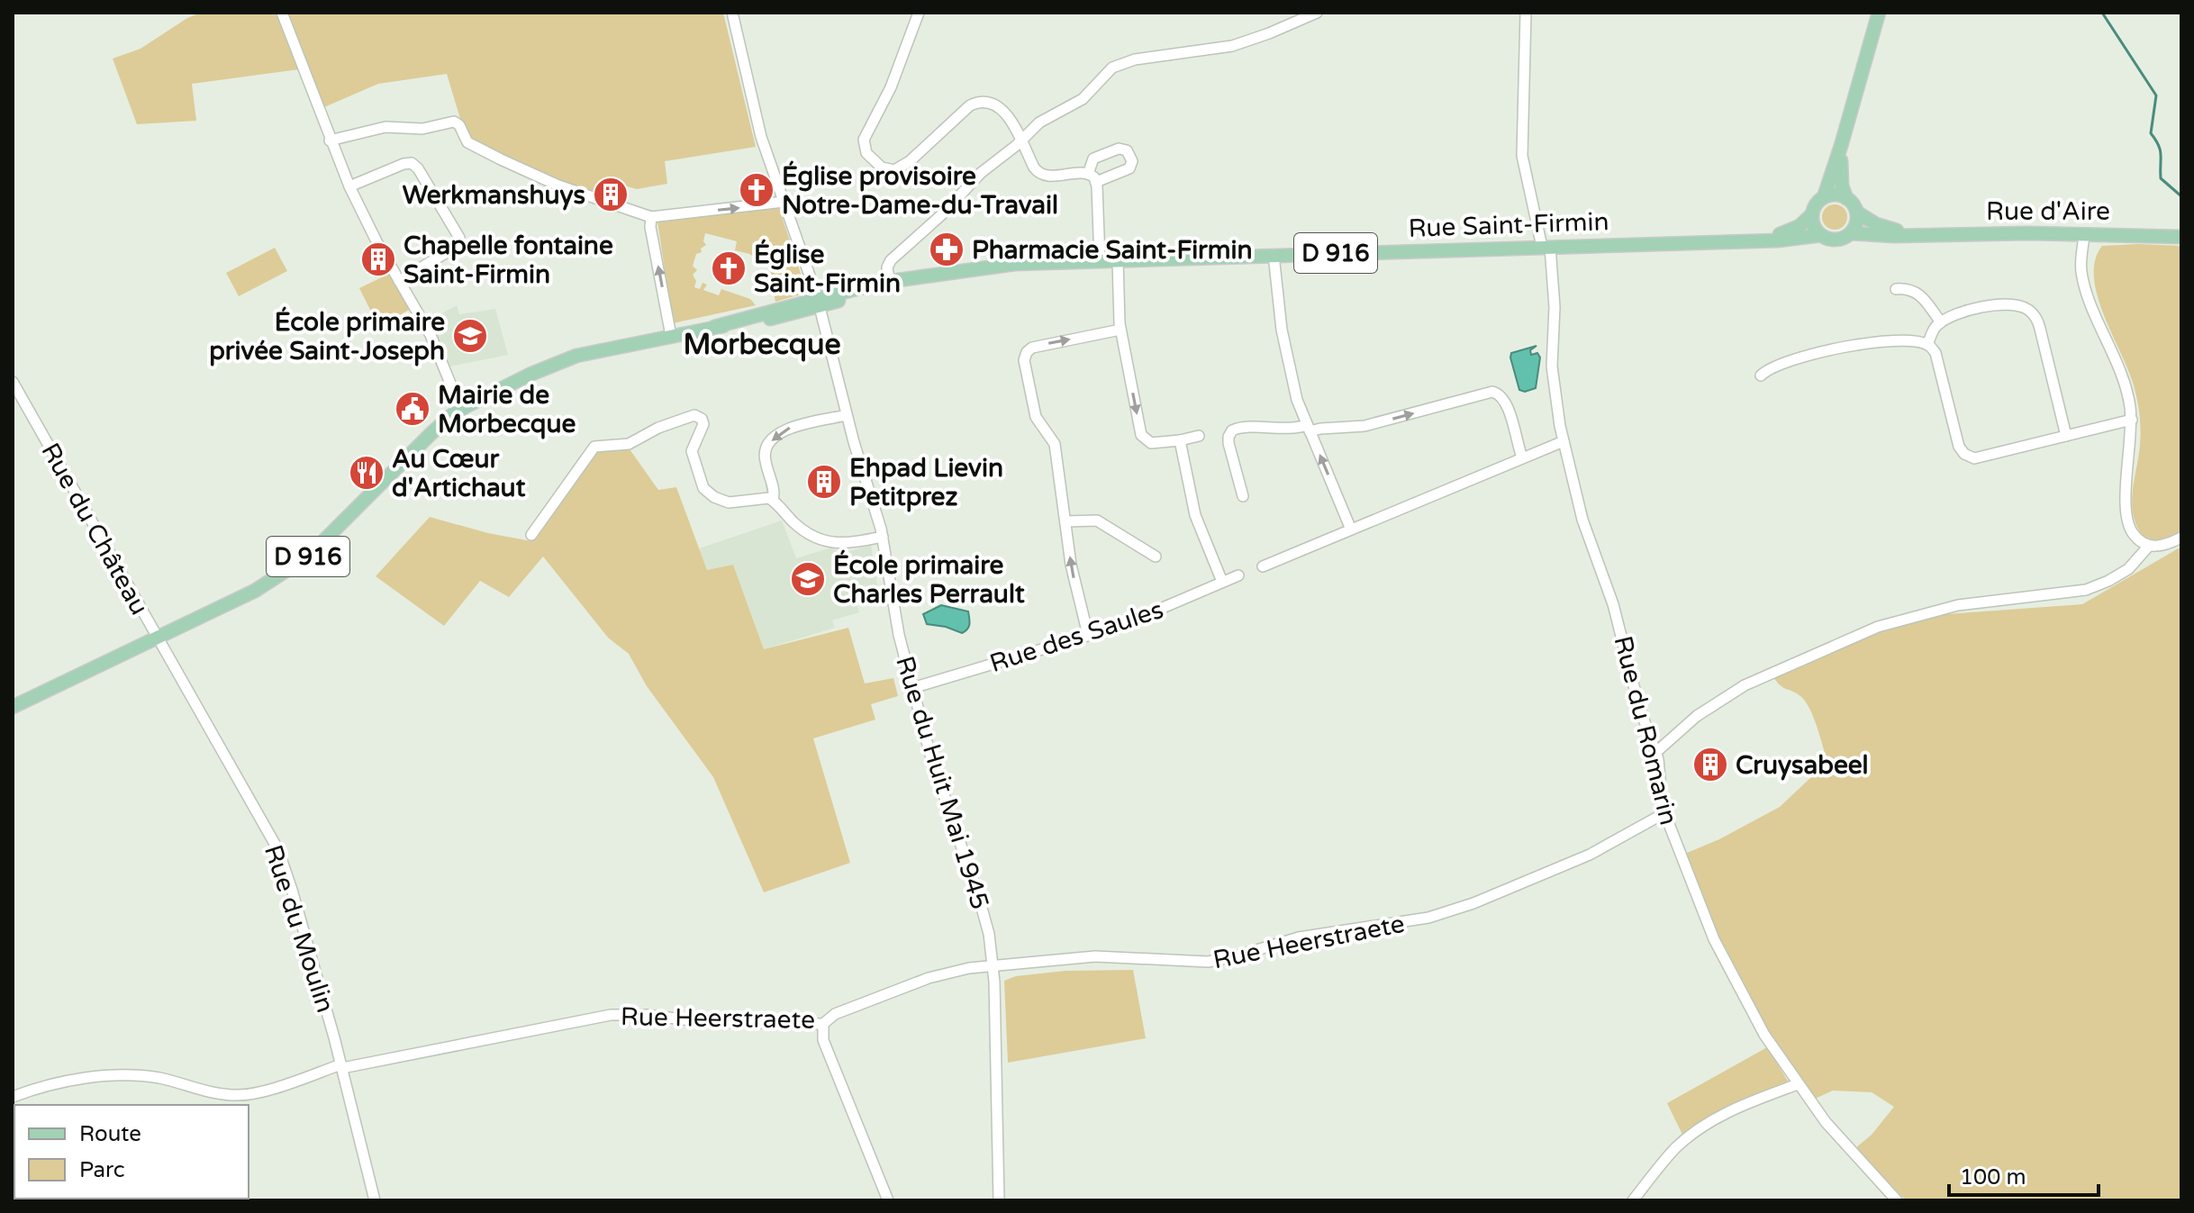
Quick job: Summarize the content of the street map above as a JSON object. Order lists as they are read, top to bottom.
{
  "streets": {
    "main road": ["Rue d'Aire", "Rue Saint-Firmin", "D 916"],
    "street": [
      "Rue du Château",
      "Rue des Saules",
      "Rue du Romarin",
      "Rue du Huit Mai 1945",
      "Rue du Moulin",
      "Rue Heerstraete"
    ]
  },
  "crossings": [
    ["Rue d'Aire", "Rue Saint-Firmin"],
    ["Rue Saint-Firmin", "D 916"],
    ["Rue Saint-Firmin", "Rue du Romarin"],
    ["Rue Saint-Firmin", "Rue du Huit Mai 1945"],
    ["D 916", "Rue du Château"],
    ["D 916", "Rue du Huit Mai 1945"],
    ["D 916", "Rue du Moulin"],
    ["Rue du Château", "Rue du Moulin"],
    ["Rue des Saules", "Rue du Huit Mai 1945"],
    ["Rue du Romarin", "Rue Heerstraete"],
    ["Rue du Huit Mai 1945", "Rue Heerstraete"],
    ["Rue du Moulin", "Rue Heerstraete"]
  ],
  "districts": ["Morbecque"],
  "places": {
    "church": ["Église provisoire Notre-Dame-du-Travail", "Église Saint-Firmin"],
    "building": [
      "Werkmanshuys",
      "Chapelle fontaine Saint-Firmin",
      "Ehpad Lievin Petitprez",
      "Cruysabeel"
    ],
    "pharmacy": ["Pharmacie Saint-Firmin"],
    "school or university": ["École primaire privée Saint-Joseph", "École primaire Charles Perrault"],
    "public building": ["Mairie de Morbecque"],
    "restaurant": ["Au Cœur d'Artichaut"]
  },
  "legend": ["Route", "Parc"],
  "scale_bar": "100 m"
}
